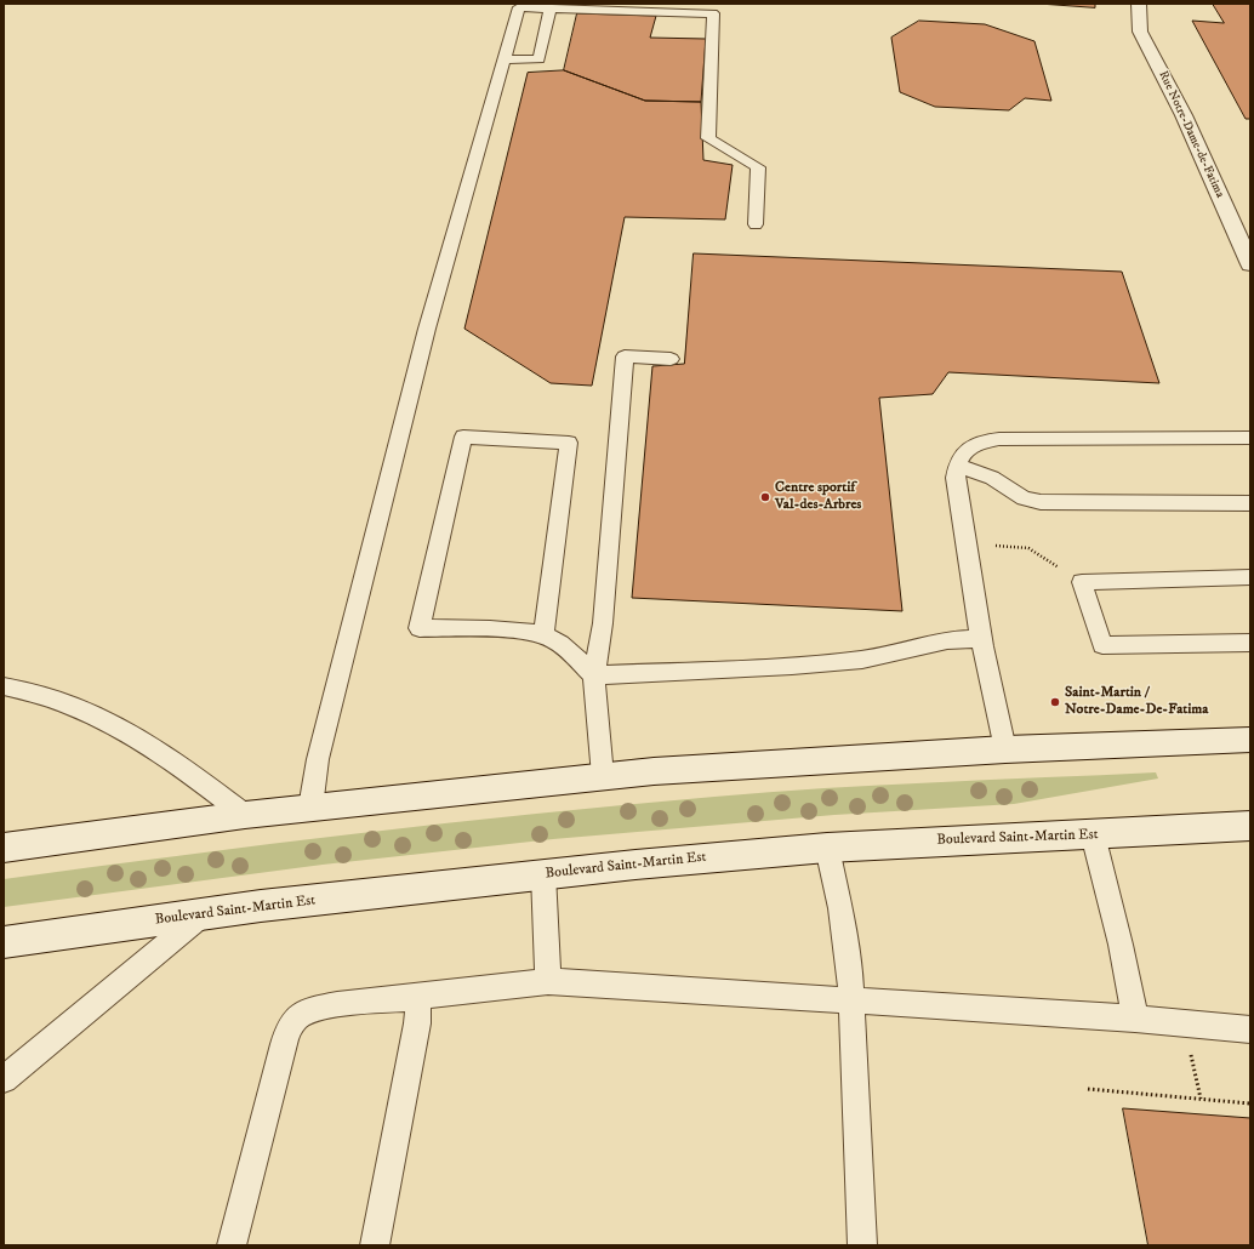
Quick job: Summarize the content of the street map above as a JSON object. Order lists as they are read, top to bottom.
{
  "streets": {
    "main road": ["Rue Notre-Dame-de-Fatima", "Boulevard Saint-Martin Est"]
  },
  "places": ["Centre sportif Val-des-Arbres", "Saint-Martin / Notre-Dame-De-Fatima"]
}
